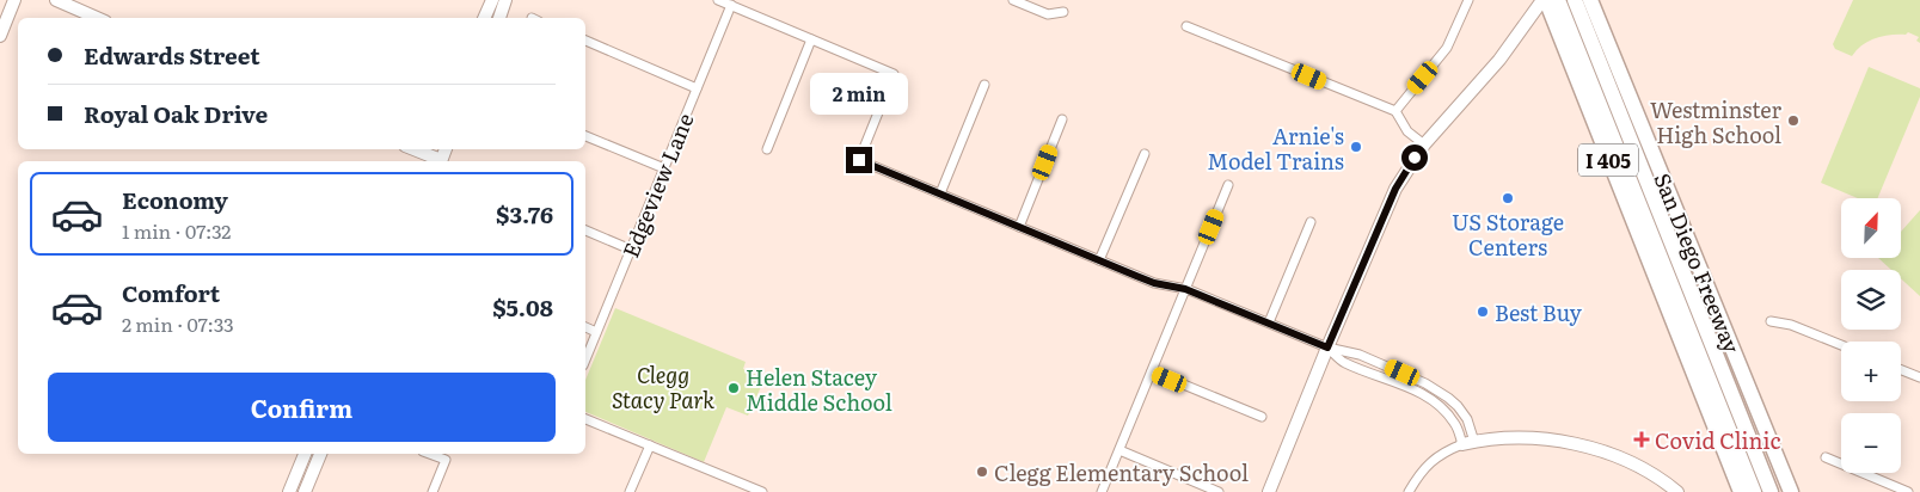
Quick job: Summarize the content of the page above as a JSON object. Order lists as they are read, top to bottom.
{
  "streets": {
    "highway": ["I 405", "San Diego Freeway"],
    "street": ["Edgeview Lane"]
  },
  "parks": ["Clegg Stacy Park"],
  "places": {
    "other": [
      "Westminster High School",
      "Arnie's Model Trains",
      "US Storage Centers",
      "Best Buy",
      "Helen Stacey Middle School",
      "Clegg Elementary School"
    ],
    "health": ["Covid Clinic"]
  },
  "north": "top right",
  "page": {
    "banner": ["Edwards Street", "Royal Oak Drive"],
    "bubble": "2 min",
    "list": [
      {
        "name": "Economy",
        "note": "1 min · 07:32",
        "value": "$3.76"
      },
      {
        "name": "Comfort",
        "note": "2 min · 07:33",
        "value": "$5.08"
      }
    ],
    "map_buttons": ["+", "−"],
    "buttons": "Confirm"
  }
}
